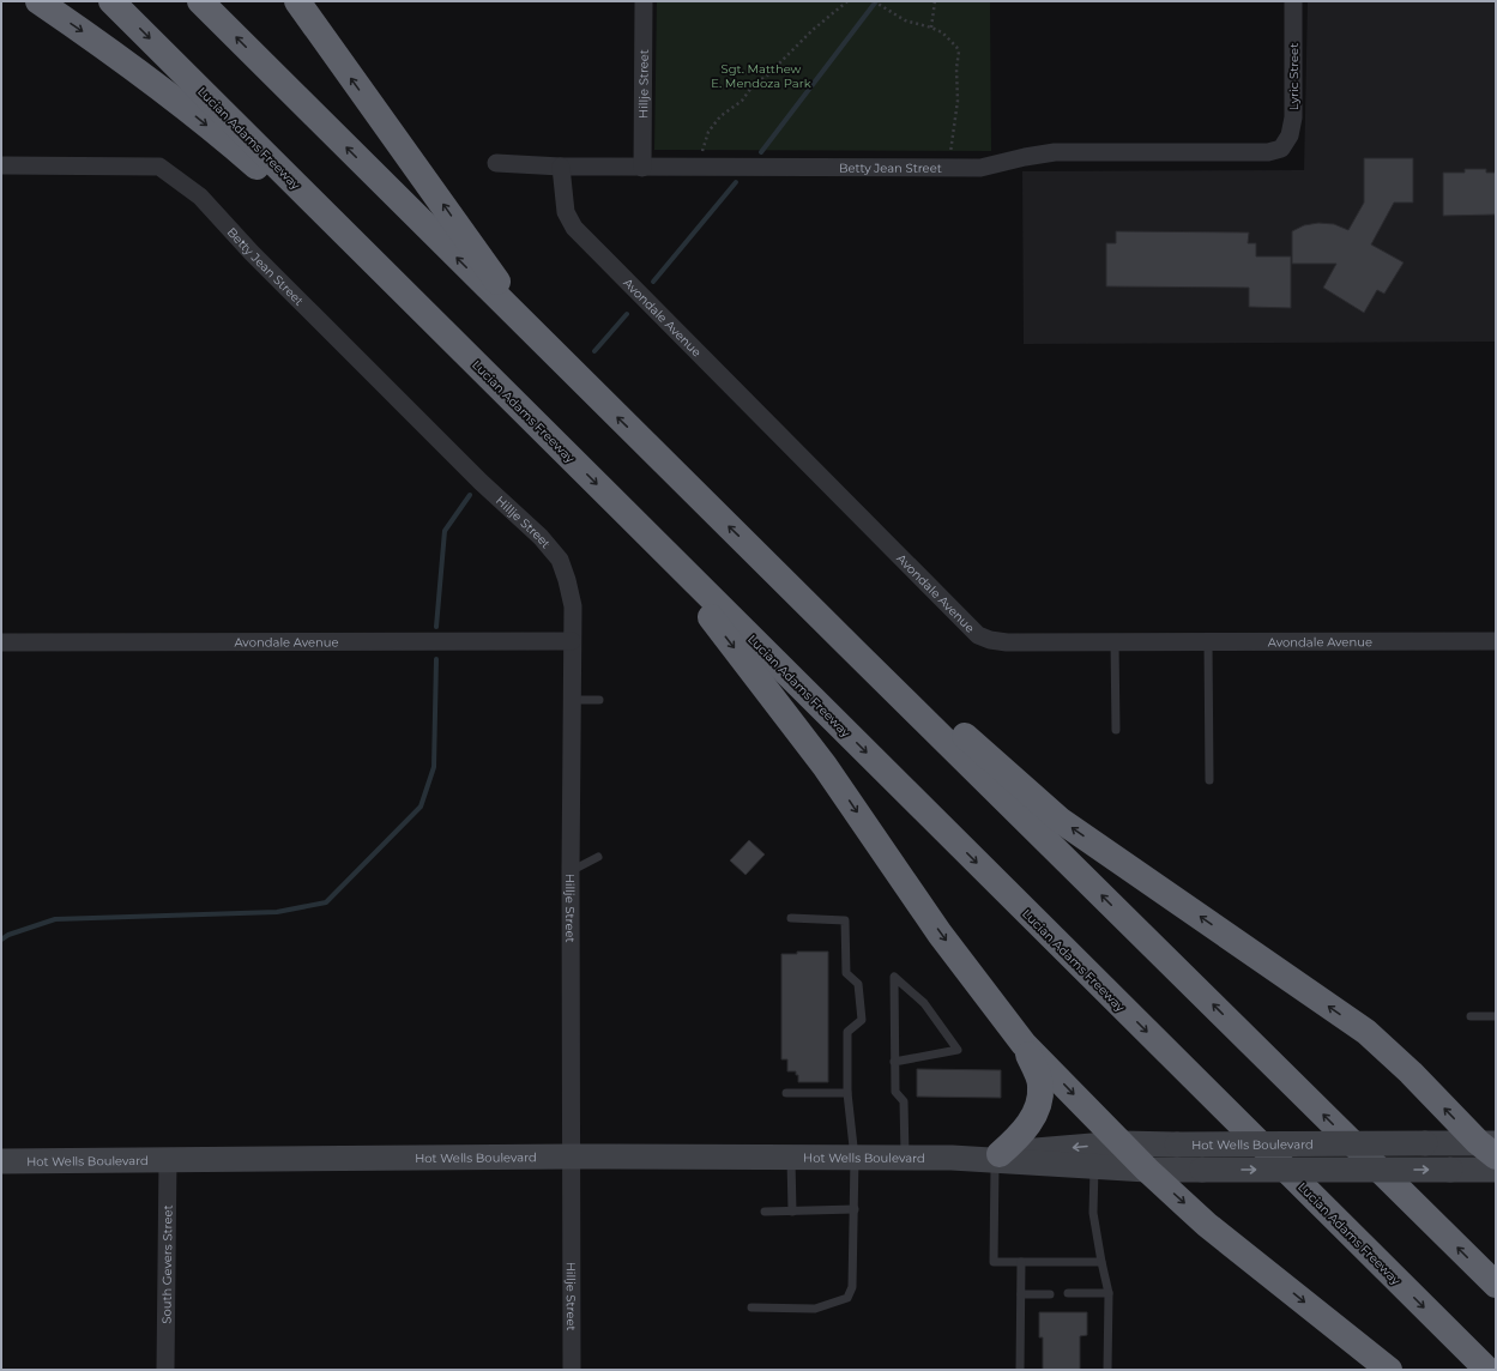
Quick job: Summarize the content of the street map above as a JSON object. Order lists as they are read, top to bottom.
{
  "streets": {
    "highway": ["Lucian Adams Freeway"],
    "street": [
      "Lyric Street",
      "Hillje Street",
      "Betty Jean Street",
      "Avondale Avenue",
      "Hot Wells Boulevard",
      "South Gevers Street"
    ]
  },
  "crossings": [
    ["Lyric Street", "Betty Jean Street"],
    ["Hillje Street", "Betty Jean Street"],
    ["Hillje Street", "Avondale Avenue"],
    ["Hillje Street", "Hot Wells Boulevard"],
    ["Betty Jean Street", "Avondale Avenue"],
    ["Hot Wells Boulevard", "South Gevers Street"]
  ],
  "parks": ["Sgt. Matthew E. Mendoza Park"]
}
